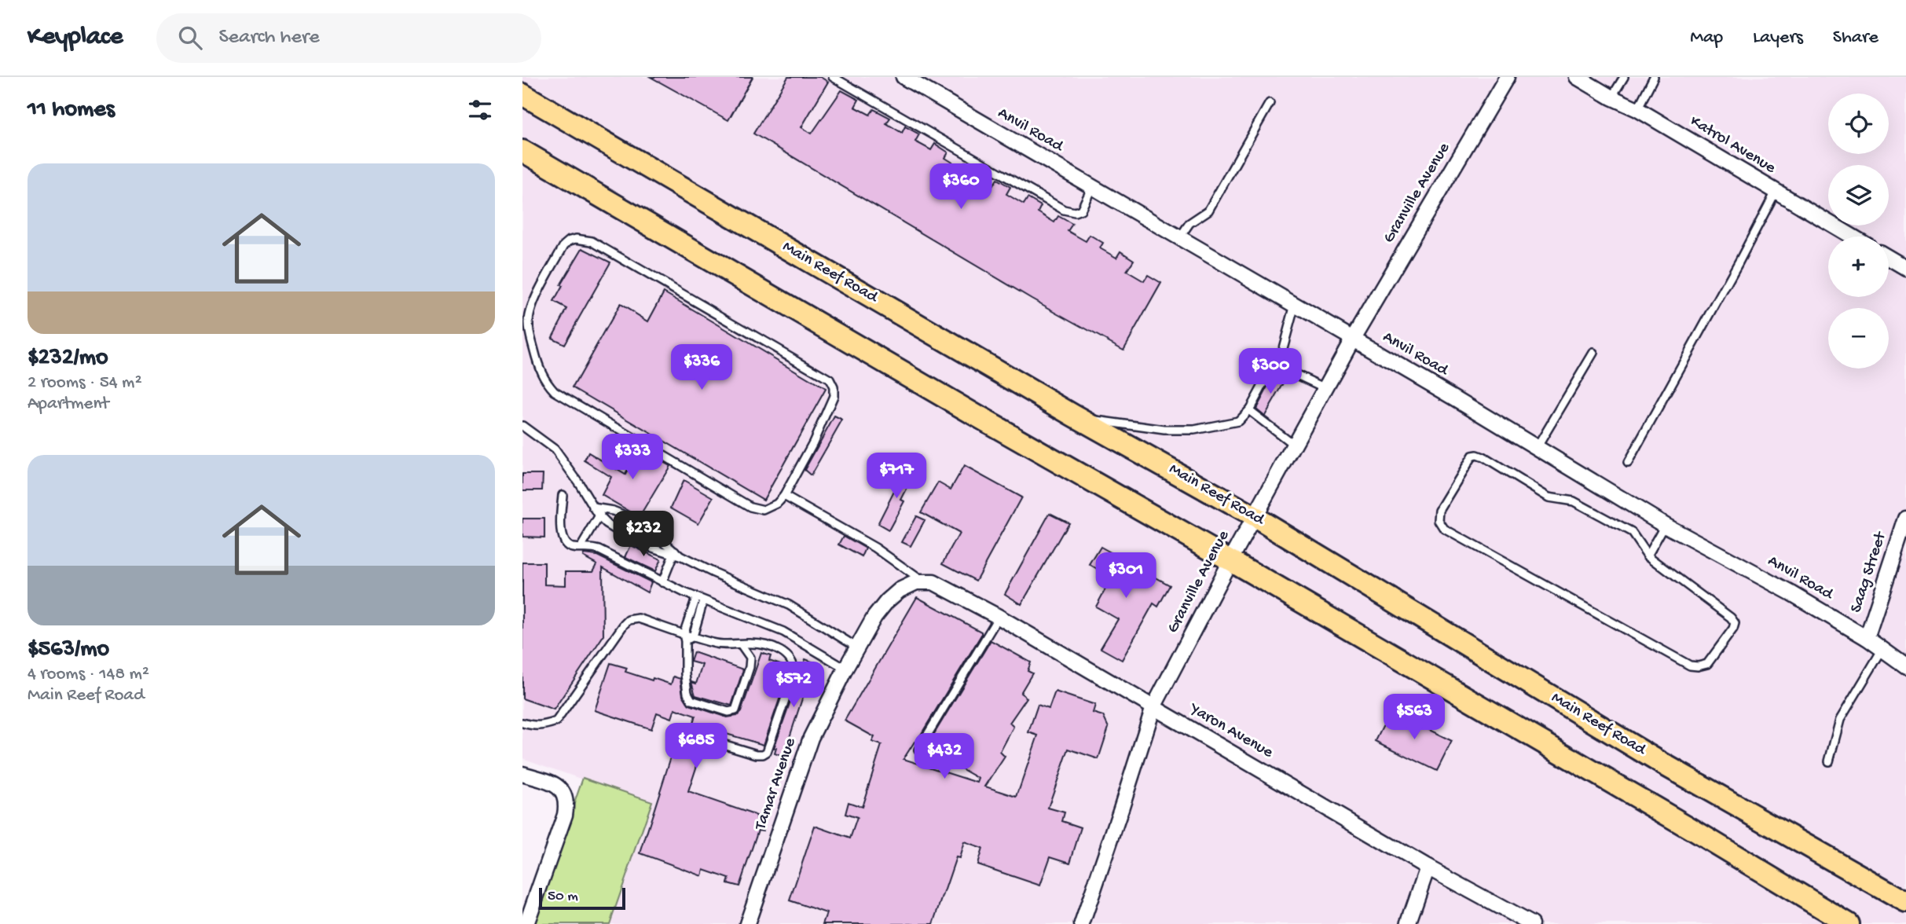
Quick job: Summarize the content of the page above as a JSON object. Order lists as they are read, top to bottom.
{
  "streets": {
    "main road": ["Main Reef Road"],
    "street": [
      "Anvil Road",
      "Katrol Avenue",
      "Granville Avenue",
      "Saag Street",
      "Yaron Avenue",
      "Tamar Avenue"
    ]
  },
  "crossings": [
    ["Anvil Road", "Granville Avenue"],
    ["Anvil Road", "Saag Street"],
    ["Granville Avenue", "Main Reef Road"],
    ["Granville Avenue", "Yaron Avenue"],
    ["Yaron Avenue", "Tamar Avenue"]
  ],
  "scale_bar": "50 m",
  "page": {
    "header": "Keyplace",
    "search": "Search here",
    "nav": ["Map", "Layers", "Share"],
    "heading": "11 homes",
    "map_buttons": ["+", "−"],
    "list": [
      {
        "name": "$232/mo",
        "note": "2 rooms · 54 m² · Apartment"
      },
      {
        "name": "$563/mo",
        "note": "4 rooms · 148 m² · Main Reef Road"
      }
    ],
    "price": [
      "$360",
      "$336",
      "$300",
      "$333",
      "$717",
      "$232",
      "$301",
      "$572",
      "$563",
      "$685",
      "$432"
    ],
    "scale": "50 m"
  }
}
